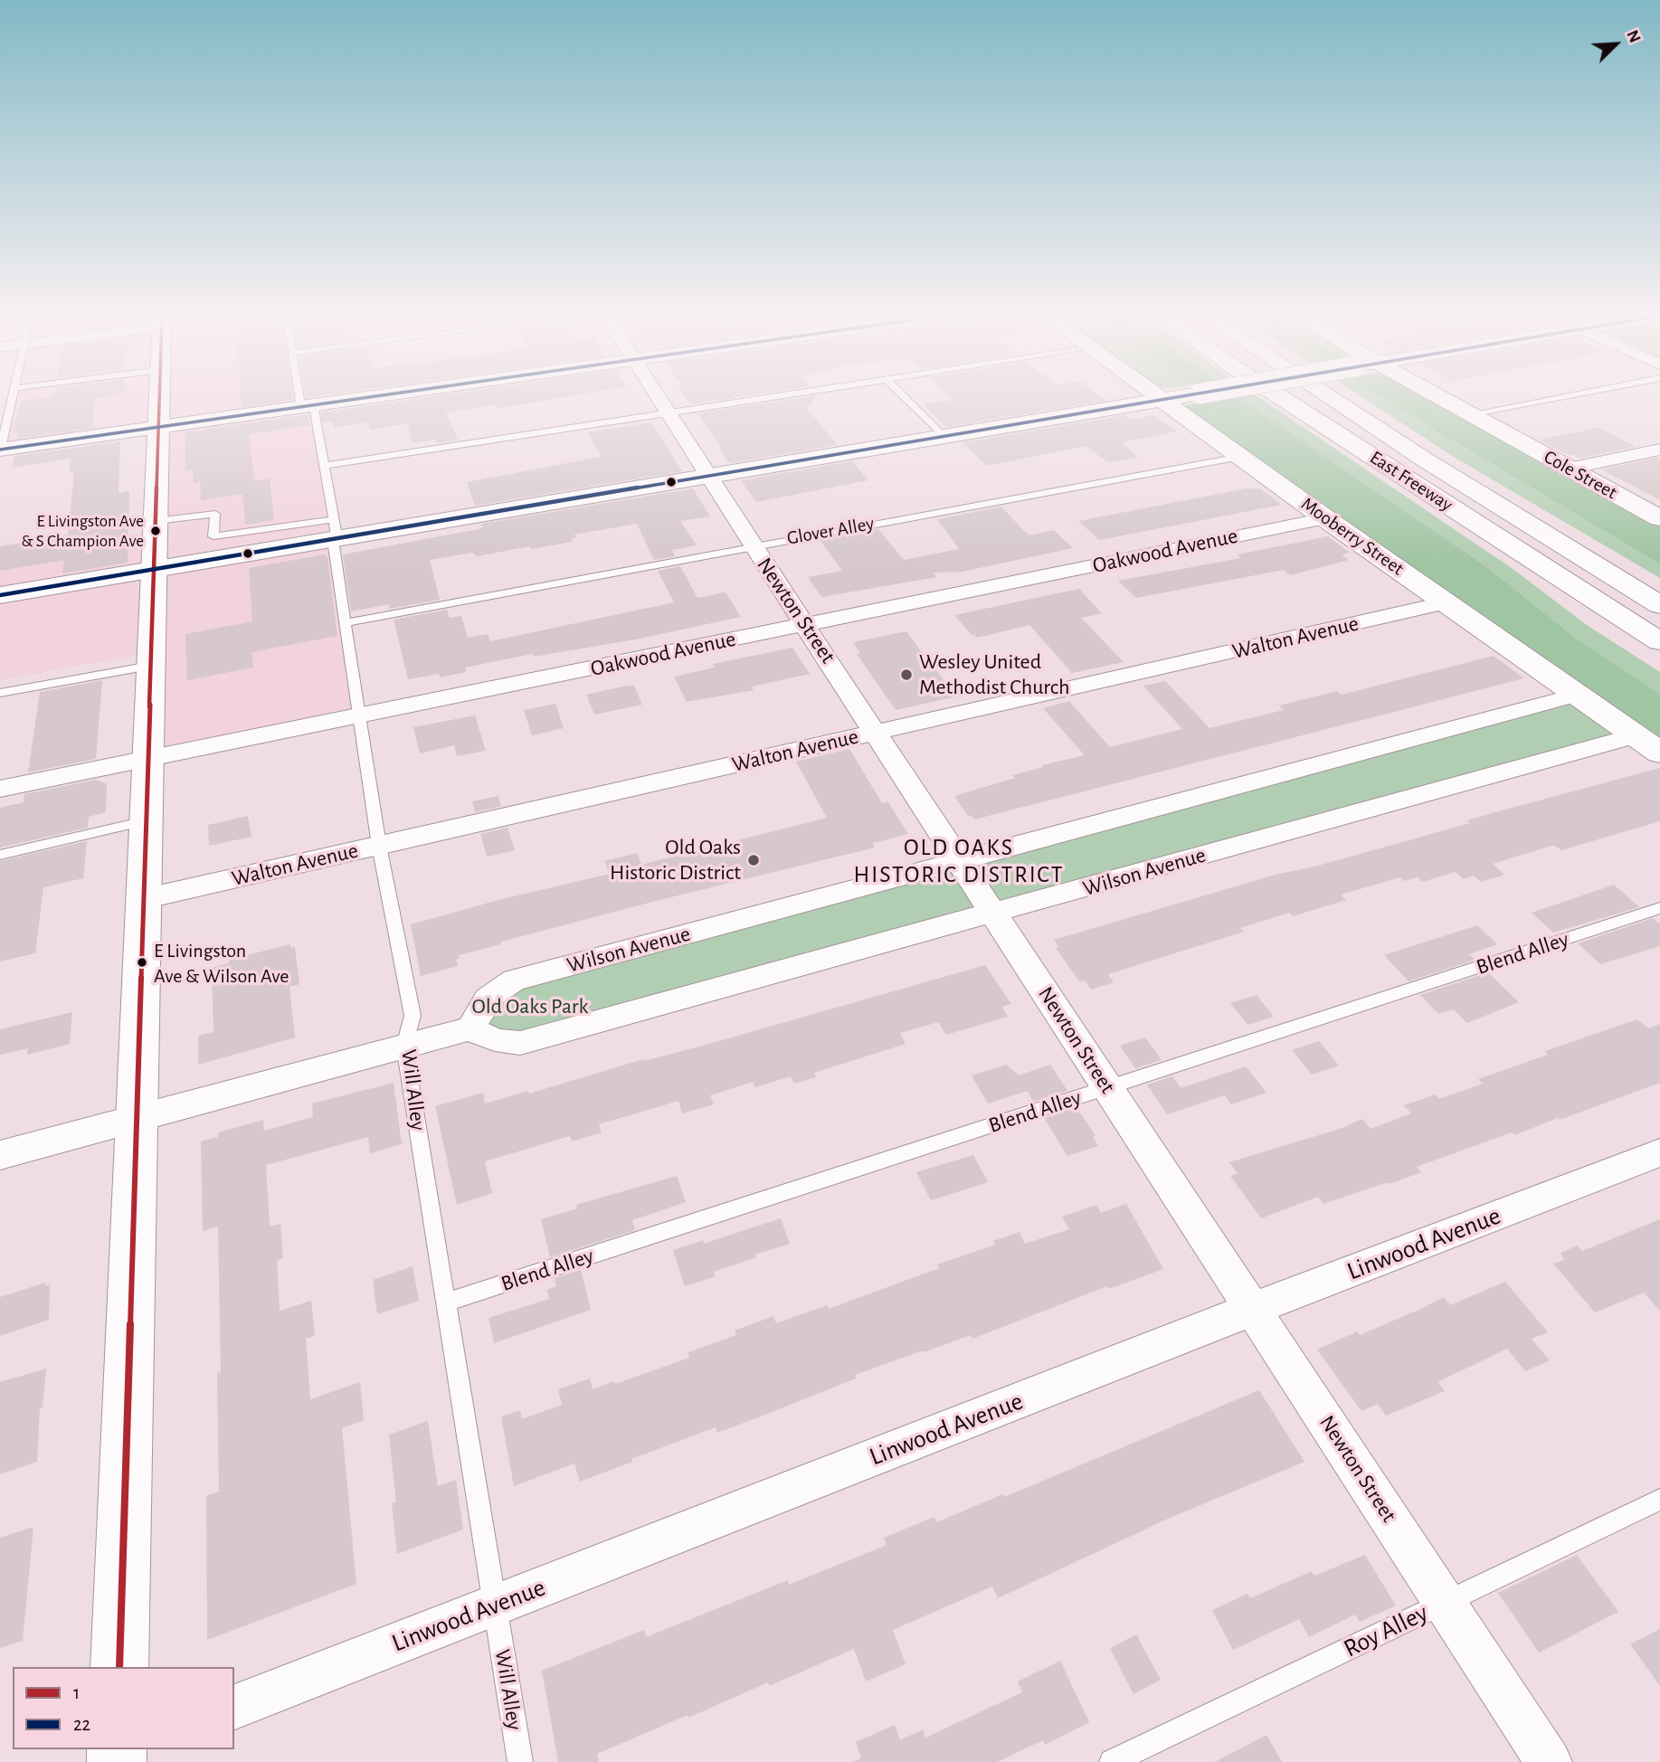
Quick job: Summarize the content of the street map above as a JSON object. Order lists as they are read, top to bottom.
{
  "streets": {
    "main road": ["Cole Street", "East Freeway", "Mooberry Street"],
    "street": [
      "Oakwood Avenue",
      "Newton Street",
      "Walton Avenue",
      "Wilson Avenue",
      "Linwood Avenue"
    ],
    "lane": [
      "Glover Alley",
      "Blend Alley",
      "Will Alley",
      "Roy Alley"
    ]
  },
  "crossings": [
    ["Glover Alley", "Mooberry Street"],
    ["Glover Alley", "Newton Street"],
    ["Glover Alley", "Will Alley"],
    ["Mooberry Street", "Oakwood Avenue"],
    ["Mooberry Street", "Walton Avenue"],
    ["Mooberry Street", "Wilson Avenue"],
    ["Oakwood Avenue", "Newton Street"],
    ["Oakwood Avenue", "Will Alley"],
    ["Newton Street", "Walton Avenue"],
    ["Newton Street", "Wilson Avenue"],
    ["Newton Street", "Blend Alley"],
    ["Newton Street", "Linwood Avenue"],
    ["Newton Street", "Roy Alley"],
    ["Walton Avenue", "Will Alley"],
    ["Blend Alley", "Will Alley"],
    ["Will Alley", "Linwood Avenue"]
  ],
  "districts": ["OLD OAKS HISTORIC DISTRICT"],
  "parks": ["Old Oaks Park"],
  "places": [
    "E Livingston Ave & S Champion Ave",
    "Wesley United Methodist Church",
    "Old Oaks Historic District",
    "E Livingston Ave & Wilson Ave"
  ],
  "lines": ["transit line 1", "transit line 22"],
  "legend": ["1", "22"],
  "north": "top right"
}
